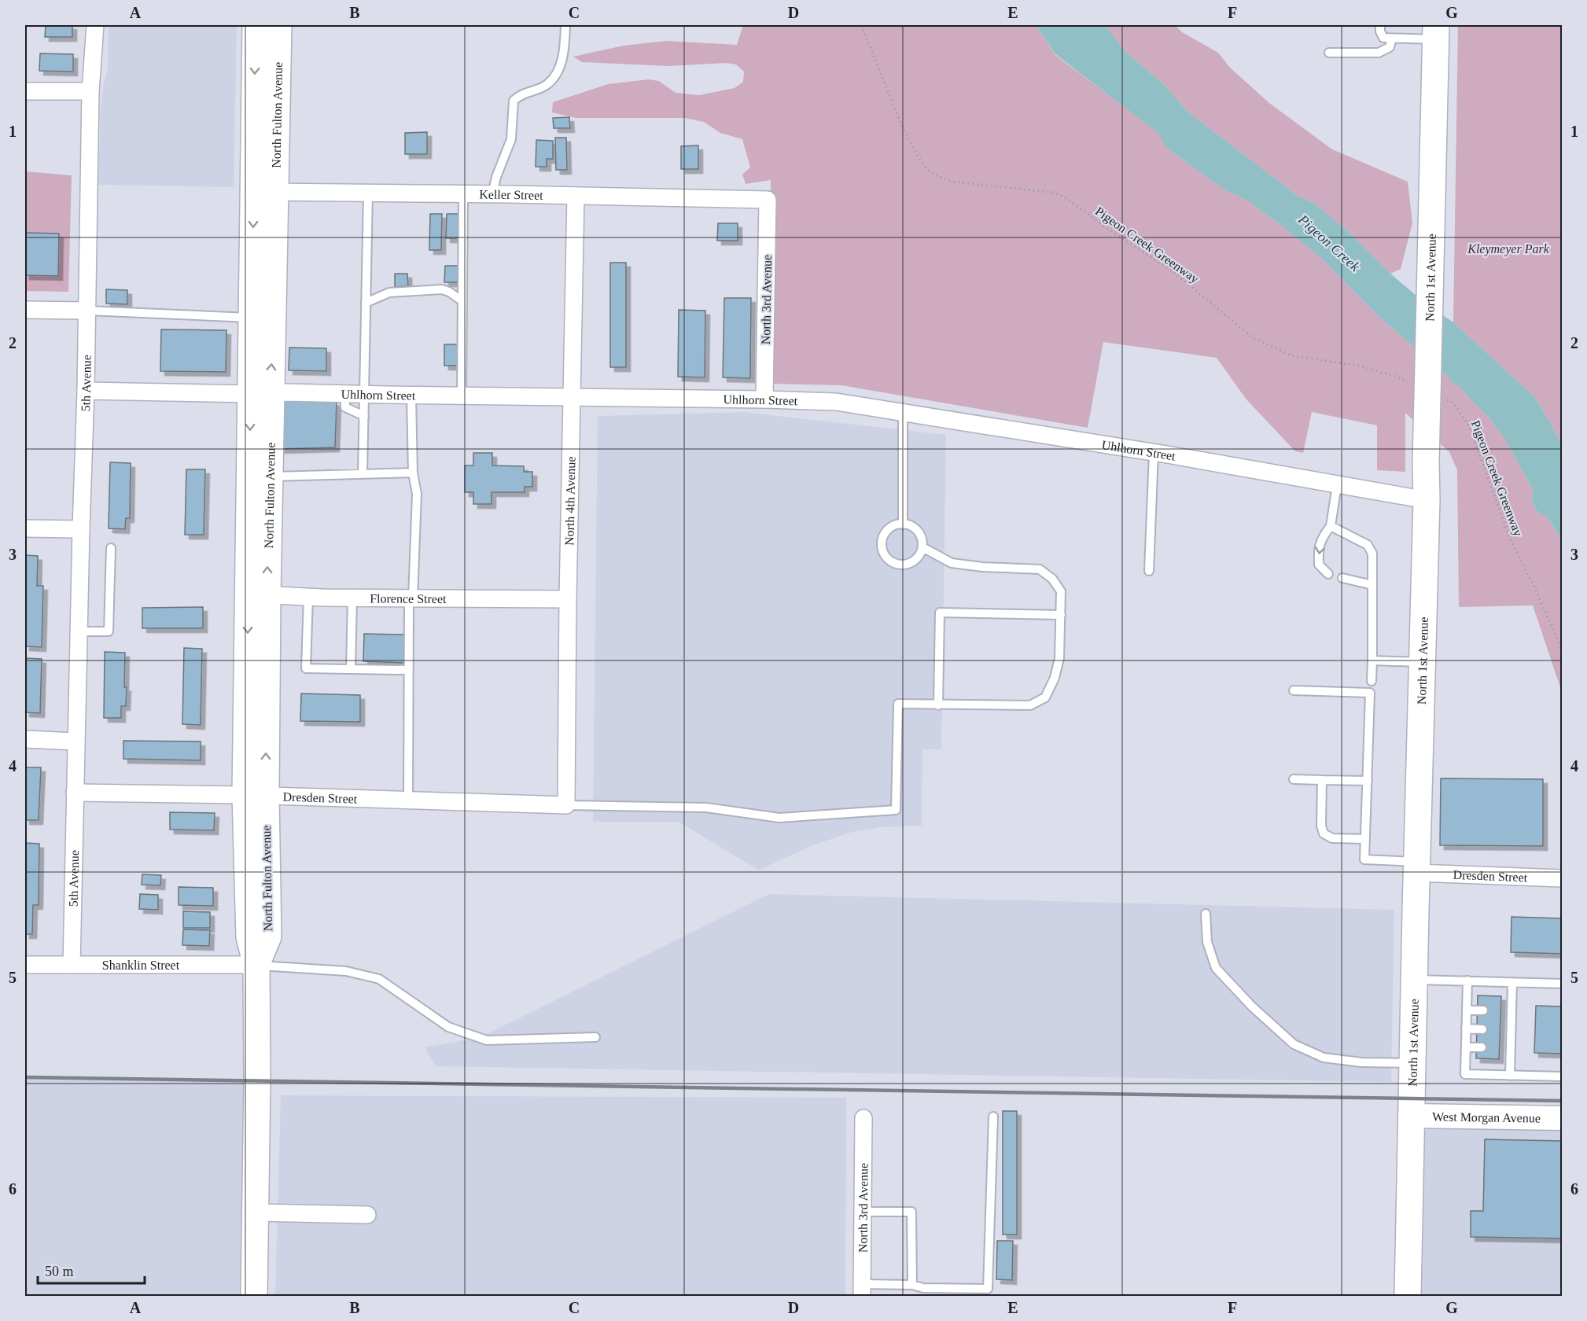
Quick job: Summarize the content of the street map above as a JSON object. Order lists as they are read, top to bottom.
{
  "streets": {
    "main road": ["North Fulton Avenue", "North 1st Avenue"],
    "street": [
      "Keller Street",
      "North 3rd Avenue",
      "5th Avenue",
      "Uhlhorn Street",
      "North 4th Avenue",
      "Florence Street",
      "Dresden Street",
      "Shanklin Street",
      "West Morgan Avenue"
    ],
    "path": ["Pigeon Creek Greenway"]
  },
  "crossings": [
    ["North Fulton Avenue", "Keller Street"],
    ["North Fulton Avenue", "Uhlhorn Street"],
    ["North Fulton Avenue", "Florence Street"],
    ["North Fulton Avenue", "Dresden Street"],
    ["North Fulton Avenue", "Shanklin Street"],
    ["Keller Street", "North 3rd Avenue"],
    ["Keller Street", "North 4th Avenue"],
    ["North 1st Avenue", "Uhlhorn Street"],
    ["North 1st Avenue", "Dresden Street"],
    ["North 1st Avenue", "West Morgan Avenue"],
    ["North 3rd Avenue", "Uhlhorn Street"],
    ["5th Avenue", "Uhlhorn Street"],
    ["5th Avenue", "Dresden Street"],
    ["5th Avenue", "Shanklin Street"],
    ["Uhlhorn Street", "North 4th Avenue"],
    ["North 4th Avenue", "Florence Street"],
    ["North 4th Avenue", "Dresden Street"]
  ],
  "water": ["Pigeon Creek"],
  "parks": ["Kleymeyer Park"],
  "scale_bar": "50 m",
  "grid": {
    "columns": [
      "A",
      "B",
      "C",
      "D",
      "E",
      "F",
      "G"
    ],
    "rows": [
      "1",
      "2",
      "3",
      "4",
      "5",
      "6"
    ]
  }
}
